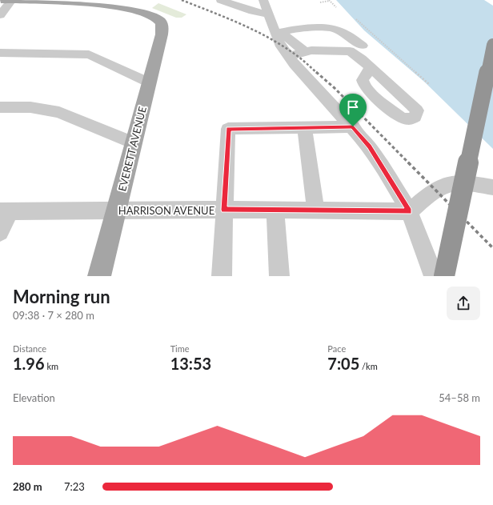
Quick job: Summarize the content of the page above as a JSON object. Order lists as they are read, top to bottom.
{
  "streets": {
    "main road": ["EVERETT AVENUE"],
    "street": ["HARRISON AVENUE"]
  },
  "crossings": [
    ["EVERETT AVENUE", "HARRISON AVENUE"]
  ],
  "page": {
    "heading": ["Morning run", "09:38 · 7 × 280 m"],
    "stats": [
      ["Distance", "1.96 km"],
      ["Time", "13:53"],
      ["Pace", "7:05 /km"]
    ],
    "chart": ["Elevation", "54–58 m"],
    "list": [
      {
        "name": "280 m",
        "note": "7:23"
      }
    ]
  }
}
